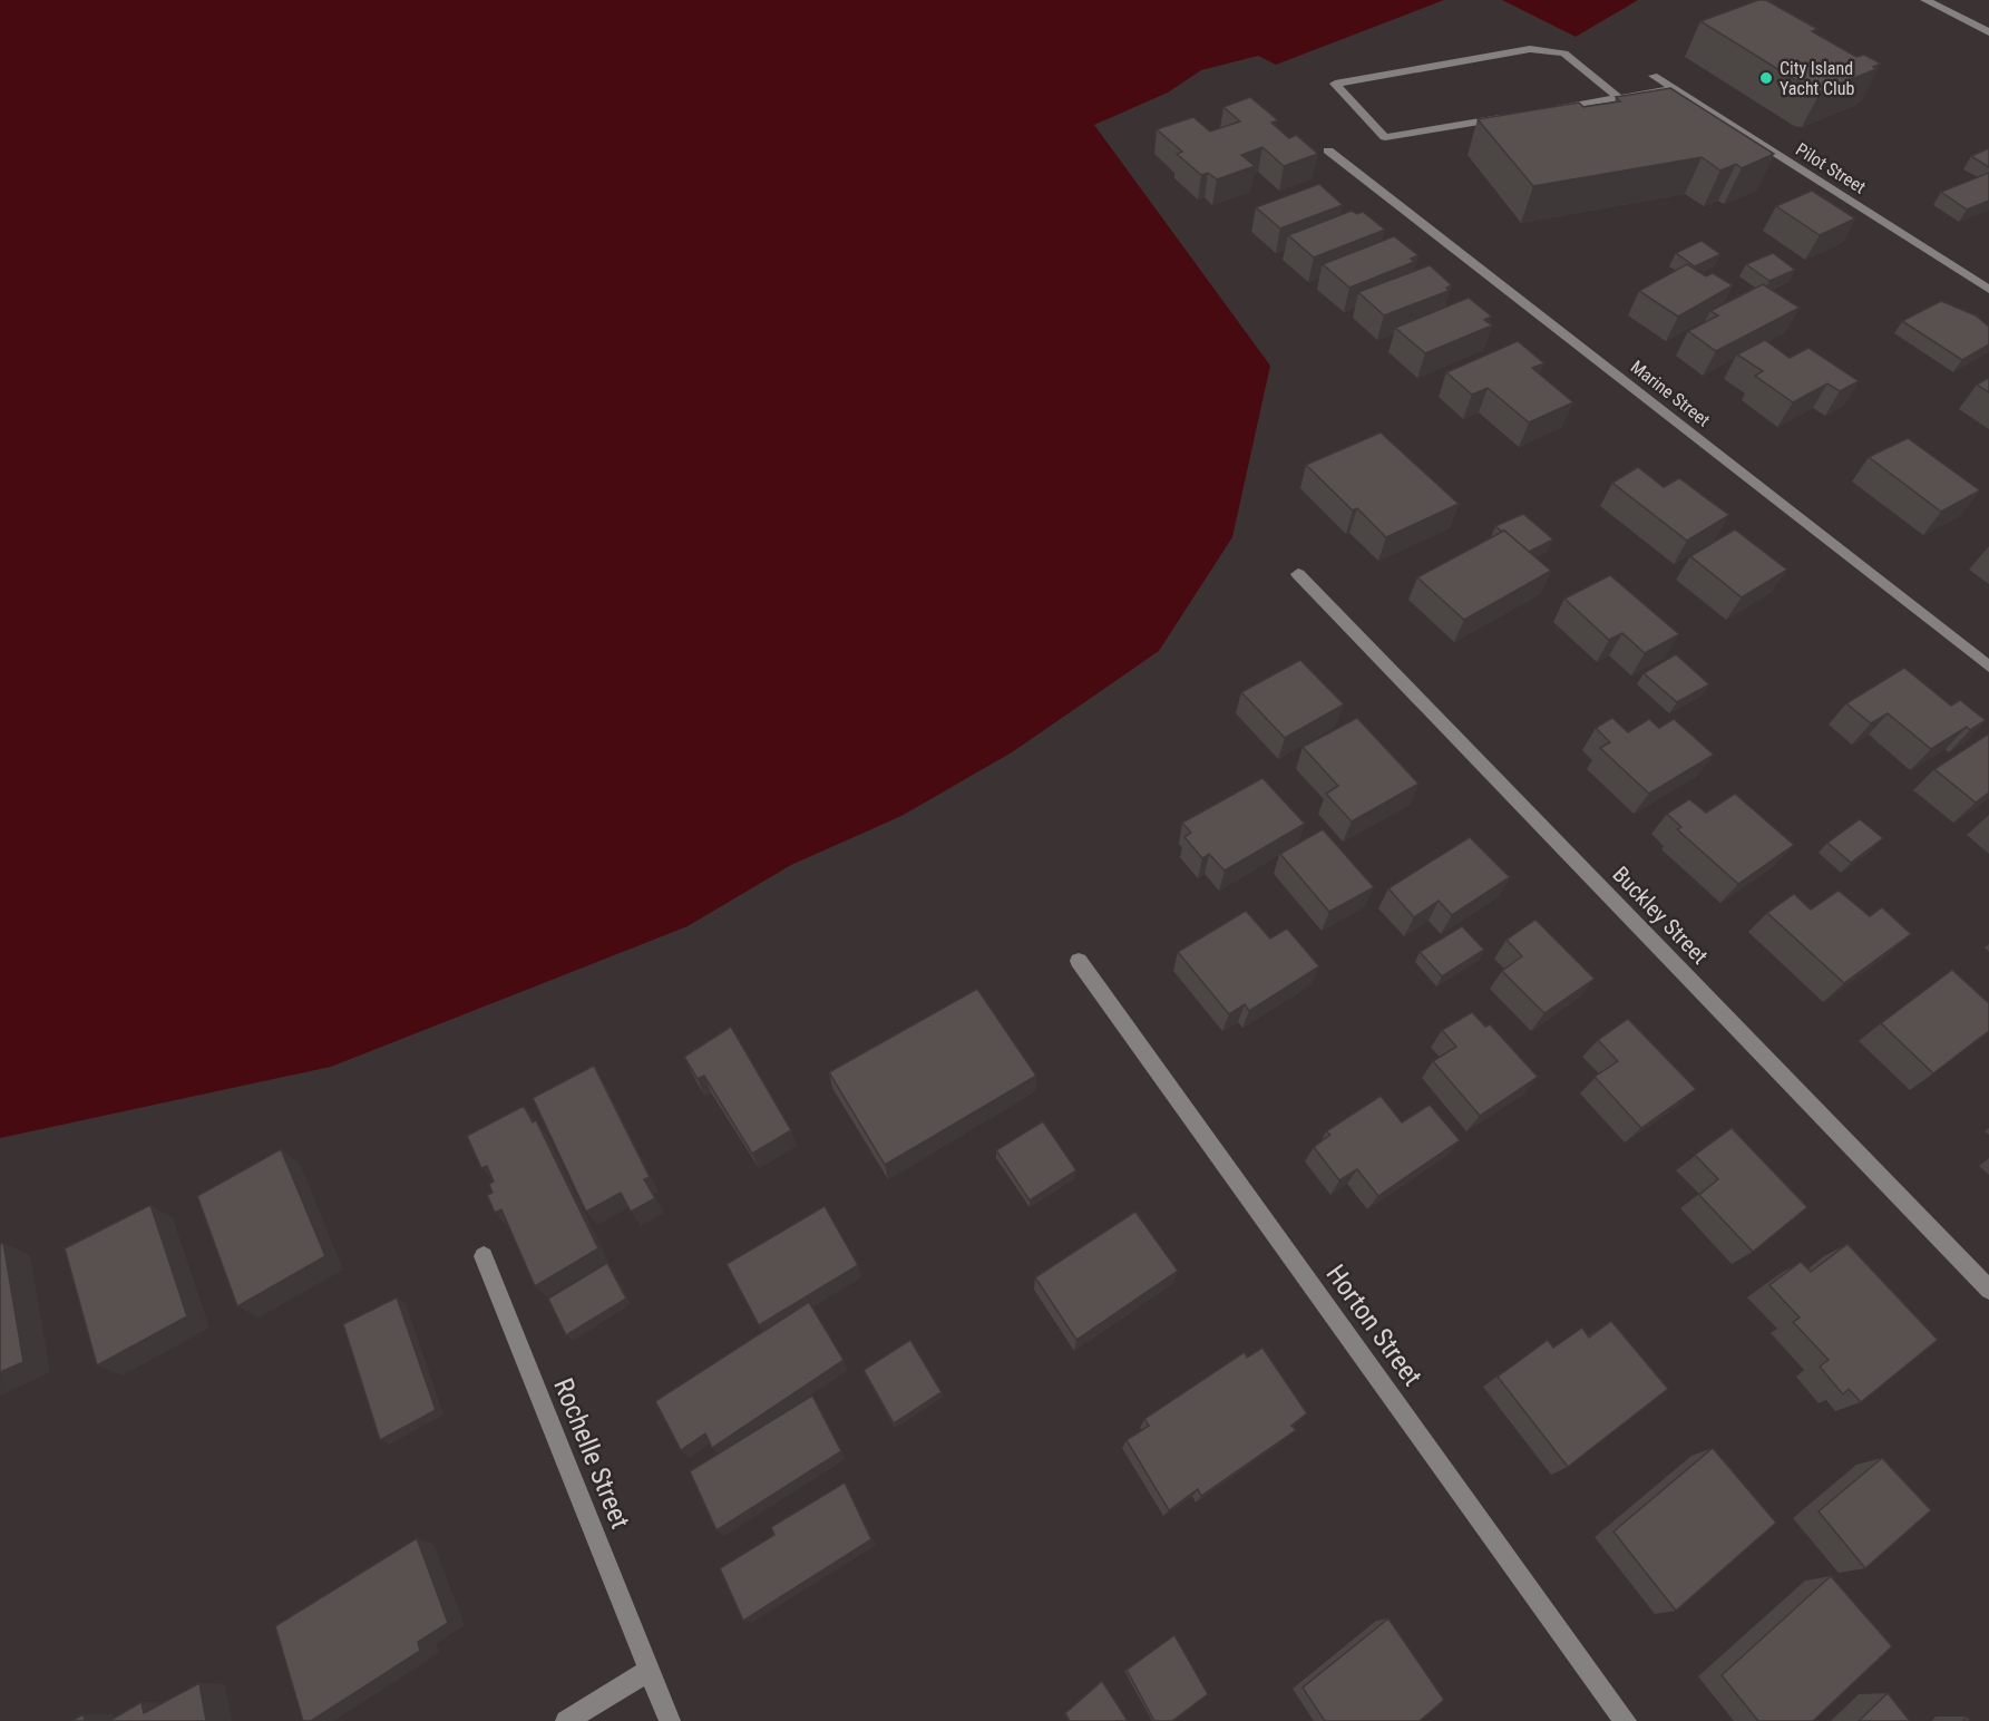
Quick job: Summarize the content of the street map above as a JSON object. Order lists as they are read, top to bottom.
{
  "streets": {
    "street": [
      "Pilot Street",
      "Marine Street",
      "Buckley Street",
      "Horton Street",
      "Rochelle Street"
    ]
  },
  "places": ["City Island Yacht Club"]
}
